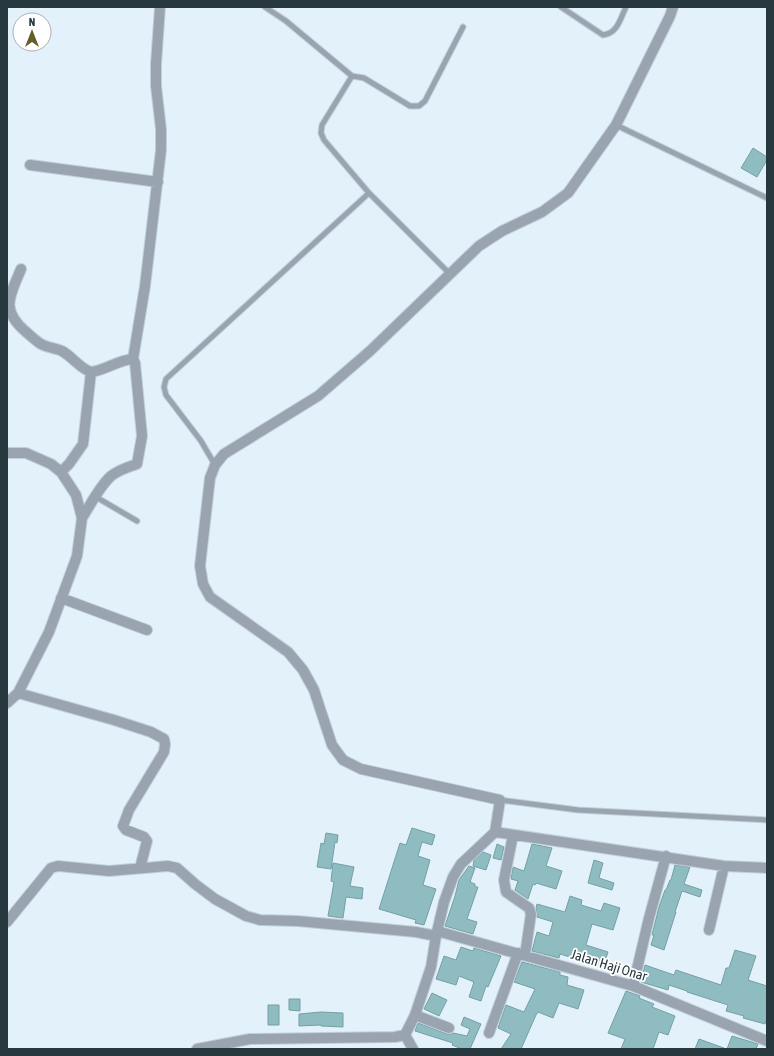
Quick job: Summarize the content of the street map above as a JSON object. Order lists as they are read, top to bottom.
{
  "streets": {
    "street": ["Jalan Haji Onar"]
  },
  "north": "top"
}
